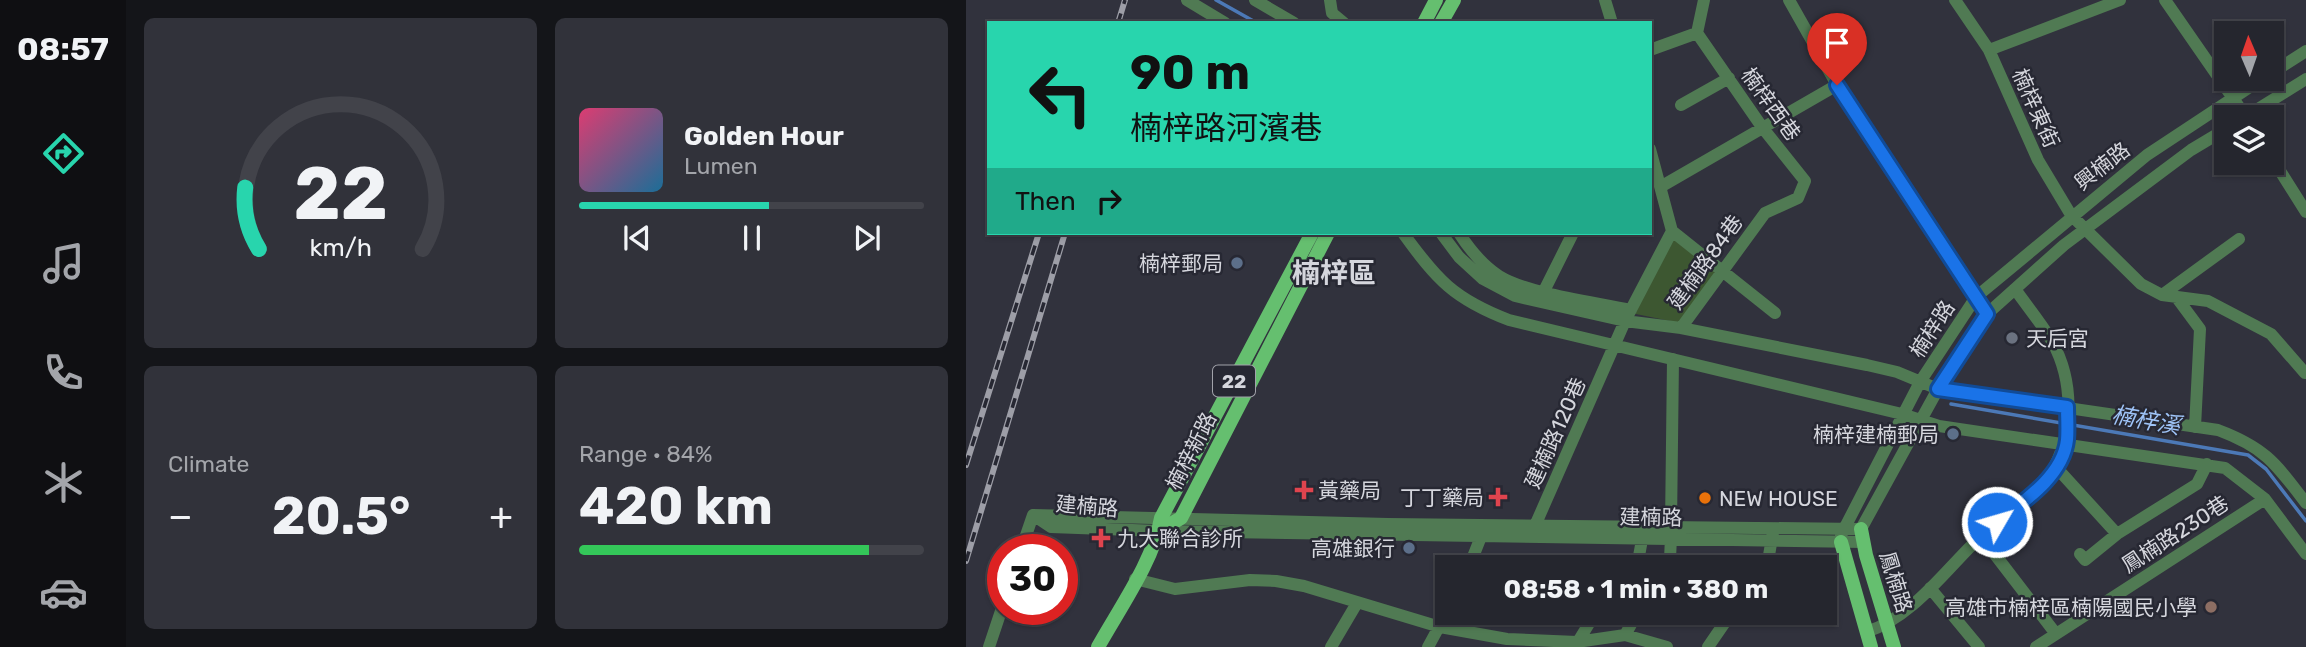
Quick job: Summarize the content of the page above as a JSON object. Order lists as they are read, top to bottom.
{
  "streets": {
    "main road": ["22", "楠梓新路", "鳳楠路"],
    "street": [
      "楠梓西巷",
      "楠梓東街",
      "興楠路",
      "建楠路84巷",
      "楠梓路",
      "建楠路120巷",
      "建楠路",
      "鳳楠路230巷"
    ]
  },
  "crossings": [
    ["楠梓西巷", "建楠路84巷"],
    ["楠梓東街", "興楠路"],
    ["興楠路", "楠梓路"],
    ["建楠路120巷", "建楠路"],
    ["楠梓新路", "建楠路"],
    ["建楠路", "鳳楠路"]
  ],
  "districts": ["楠梓區"],
  "water": ["楠梓溪"],
  "places": {
    "other": [
      "楠梓郵局",
      "天后宮",
      "楠梓建楠郵局",
      "NEW HOUSE",
      "高雄銀行",
      "高雄市楠梓區楠陽國民小學"
    ],
    "health": ["黃藥局", "丁丁藥局", "九大聯合診所"]
  },
  "north": "top",
  "page": {
    "tabs": "08:57",
    "turn": ["90 m", "楠梓路河濱巷"],
    "song": ["Golden Hour", "Lumen"],
    "then": "Then",
    "tile": [
      "Climate",
      ["Range · 84%", "420 km"]
    ],
    "heat": ["−", "20.5°", "+"],
    "limit": "30",
    "trip": "08:58 · 1 min · 380 m",
    "gauge": ["22", "km/h"]
  }
}
